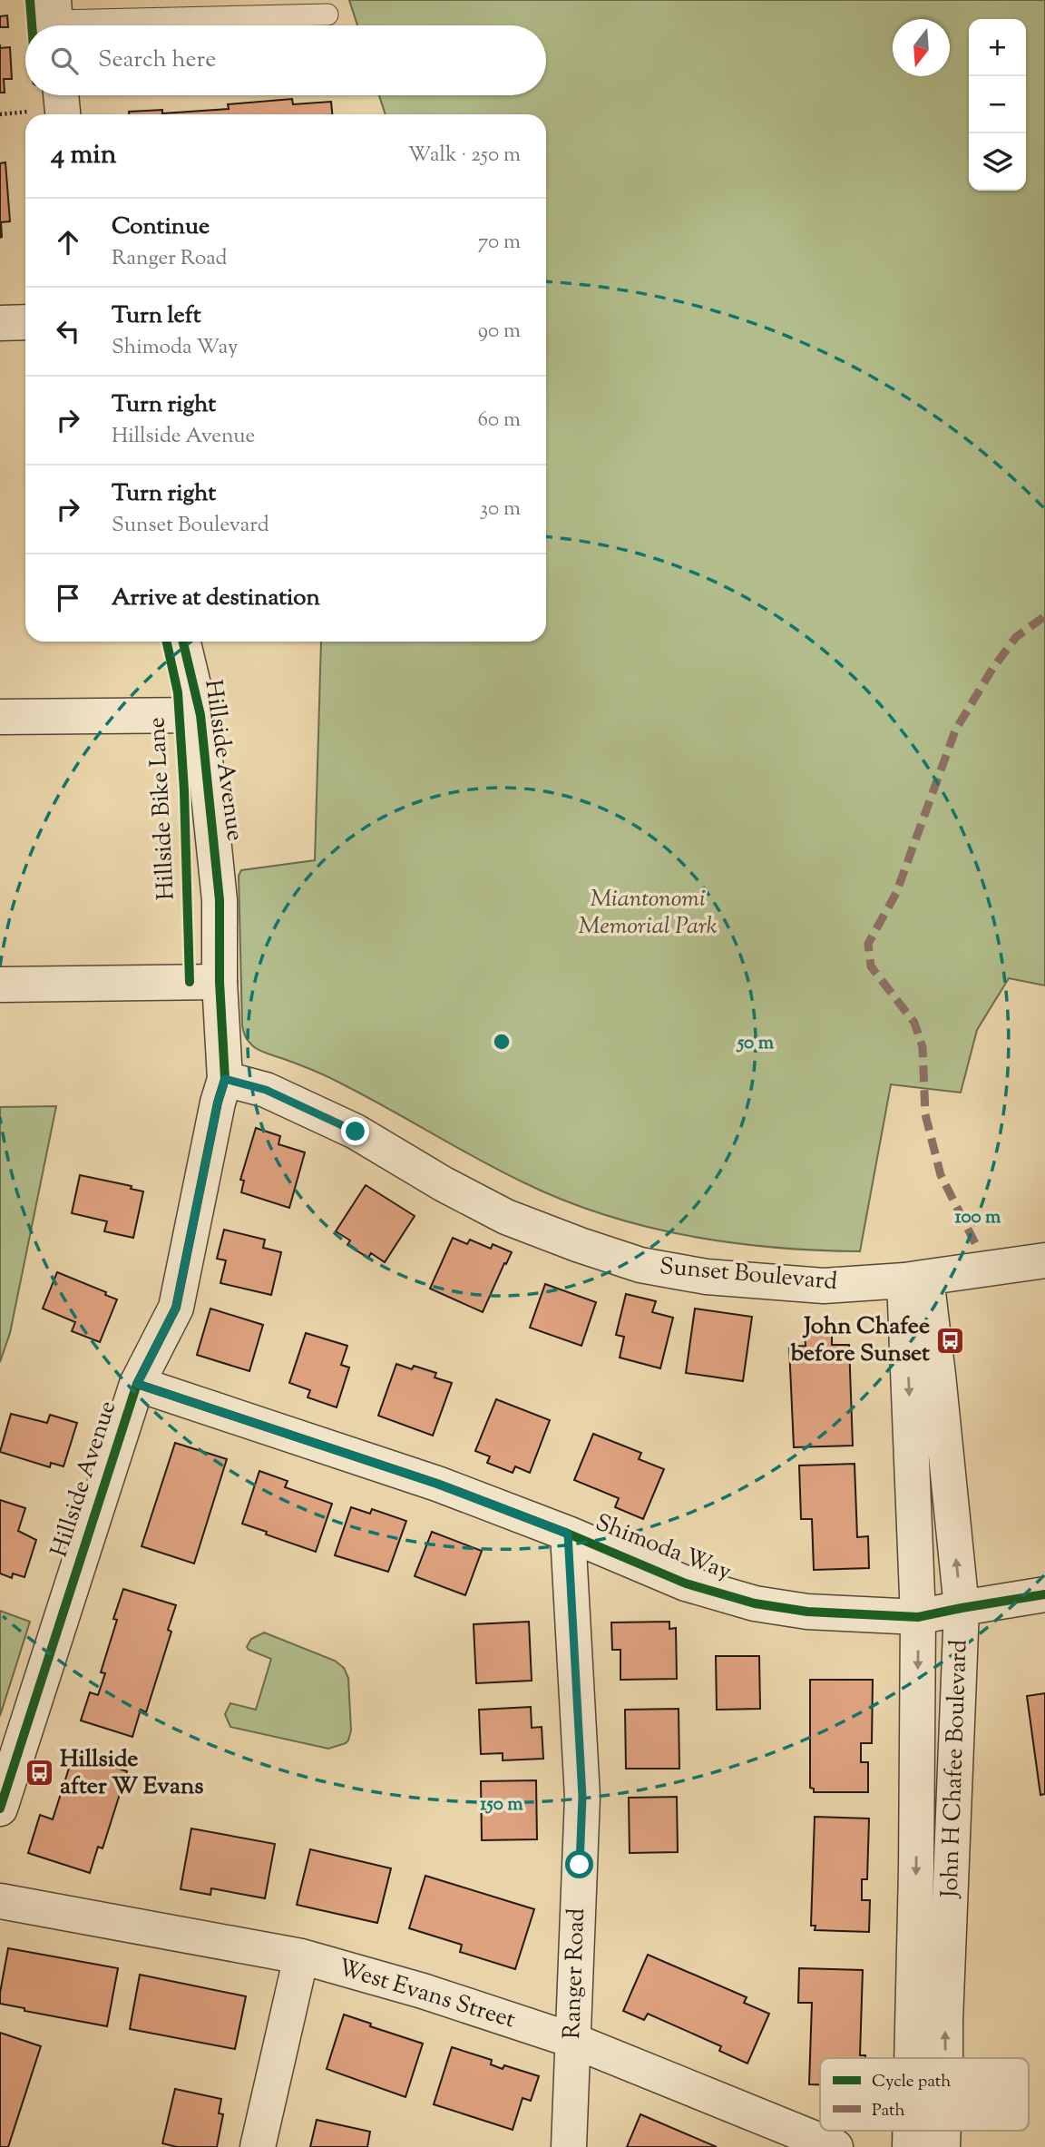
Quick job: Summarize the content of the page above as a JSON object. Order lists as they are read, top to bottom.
{
  "streets": {
    "street": [
      "Hillside Avenue",
      "Sunset Boulevard",
      "Shimoda Way",
      "John H Chafee Boulevard",
      "Ranger Road",
      "West Evans Street"
    ],
    "cycle path": ["Hillside Bike Lane"]
  },
  "crossings": [
    ["Hillside Avenue", "Sunset Boulevard"],
    ["Hillside Avenue", "Shimoda Way"],
    ["Sunset Boulevard", "John H Chafee Boulevard"],
    ["Shimoda Way", "John H Chafee Boulevard"],
    ["Shimoda Way", "Ranger Road"],
    ["Ranger Road", "West Evans Street"]
  ],
  "parks": ["Miantonomi Memorial Park"],
  "places": {
    "bus stop": ["John Chafee before Sunset", "Hillside after W Evans"]
  },
  "legend": ["Cycle path", "Path"],
  "north": "bottom",
  "page": {
    "map_buttons": ["+", "−"],
    "search": "Search here",
    "heading": ["4 min", "Walk · 250 m"],
    "list": [
      ["Continue", "Ranger Road", "70 m"],
      ["Turn left", "Shimoda Way", "90 m"],
      ["Turn right", "Hillside Avenue", "60 m"],
      ["Turn right", "Sunset Boulevard", "30 m"],
      "Arrive at destination"
    ]
  },
  "rings": ["50 m", "100 m", "150 m"]
}
